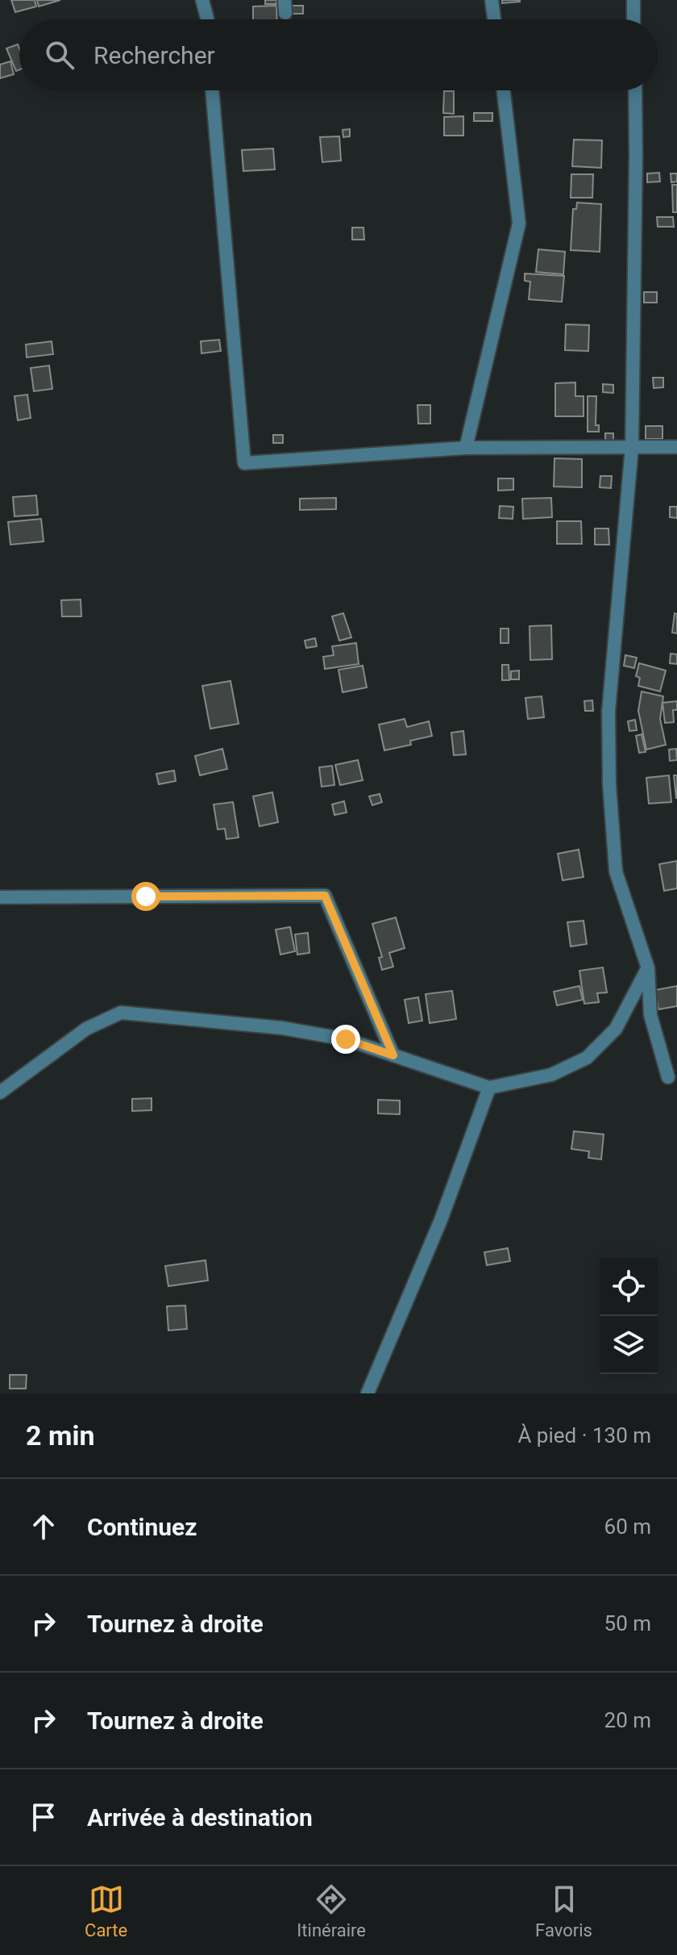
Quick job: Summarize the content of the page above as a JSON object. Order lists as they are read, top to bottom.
{
  "page": {
    "search": "Rechercher",
    "heading": ["2 min", "À pied · 130 m"],
    "list": [
      ["Continuez", "60 m"],
      ["Tournez à droite", "50 m"],
      ["Tournez à droite", "20 m"],
      "Arrivée à destination"
    ],
    "nav": ["Carte", "Itinéraire", "Favoris"]
  }
}
